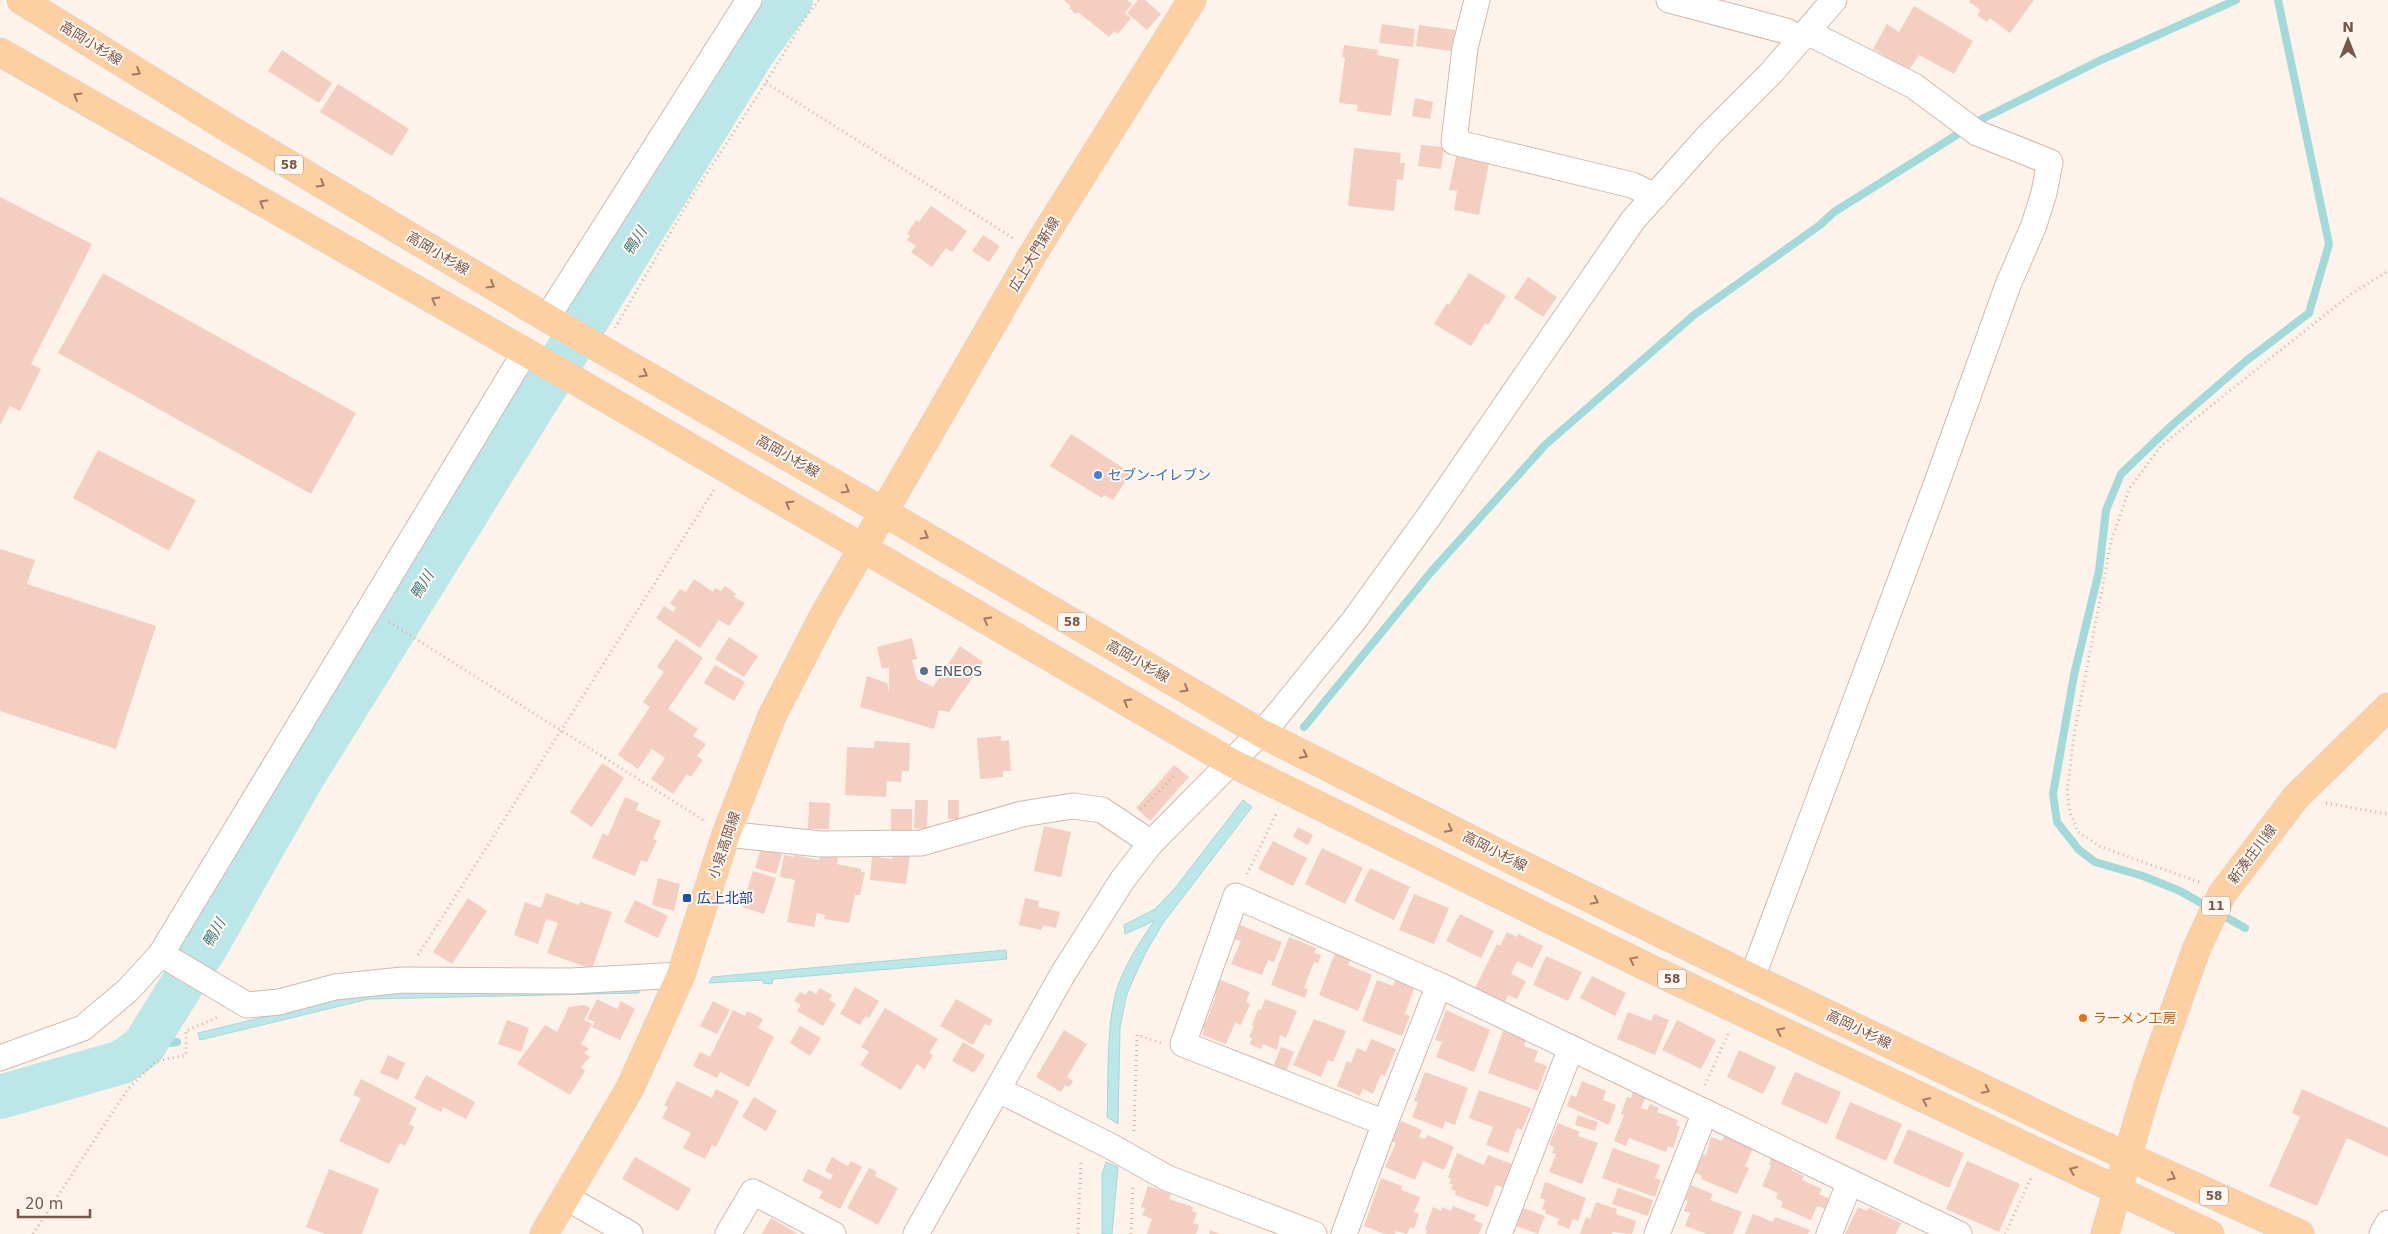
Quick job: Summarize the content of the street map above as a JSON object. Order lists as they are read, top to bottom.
{
  "streets": {
    "main road": [
      "高岡小杉線",
      "58",
      "広上大門新線",
      "小泉高岡線",
      "新湊庄川線",
      "11"
    ]
  },
  "crossings": [
    ["高岡小杉線", "広上大門新線"],
    ["高岡小杉線", "小泉高岡線"],
    ["高岡小杉線", "新湊庄川線"],
    ["58", "小泉高岡線"],
    ["58", "新湊庄川線"],
    ["広上大門新線", "小泉高岡線"]
  ],
  "water": ["鴨川"],
  "places": {
    "other": ["セブン-イレブン", "ENEOS", "ラーメン工房"],
    "transit": ["広上北部"]
  },
  "scale_bar": "20 m",
  "north": "top"
}
